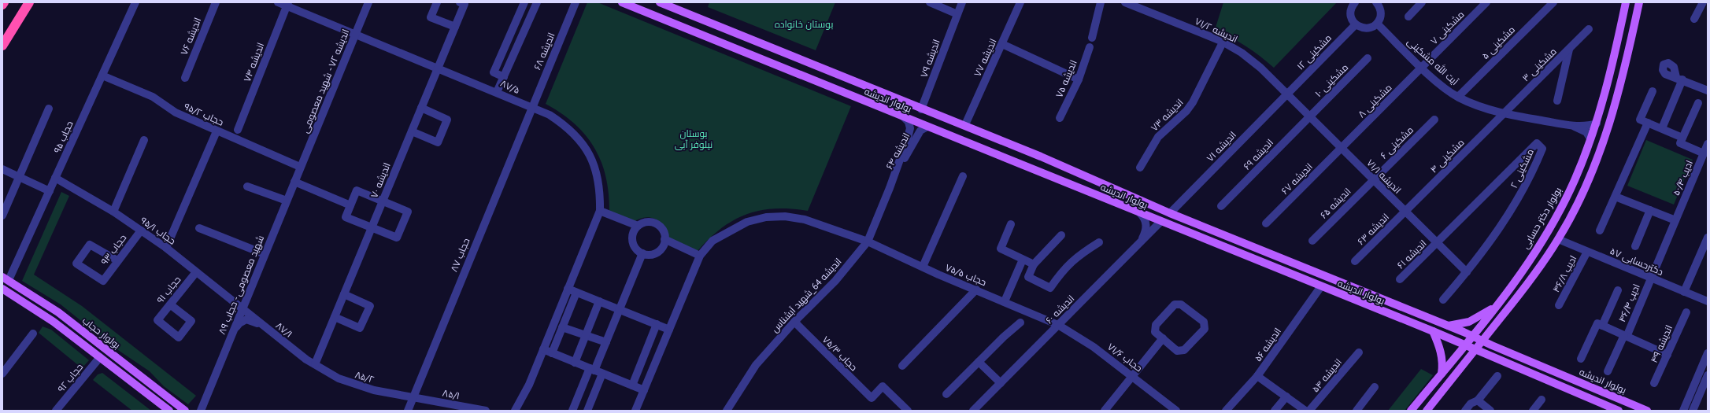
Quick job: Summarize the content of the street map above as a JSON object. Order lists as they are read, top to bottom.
{
  "streets": {
    "main road": ["بولوار اندیشه", "بولوار دکتر حسابی", "بولوار حجاب"],
    "street": [
      "مشکینی ۷",
      "اندیشه ۷۱/۲",
      "اندیشه ۷۶",
      "مشکینی ۵",
      "اندیشه ۶۸",
      "مشکینی ۱۲",
      "اندیشه ۷۷",
      "اندیشه ۷۹",
      "آیت الله مشکینی",
      "اندیشه ۷۴",
      "مشکینی ۳",
      "اندیشه ۷۵",
      "مشکینی ۱۰",
      "اندیشه ۷۲ - شهید معصومی",
      "۸۷/۵",
      "مشکینی ۸",
      "حجاب ۹۵/۲",
      "اندیشه ۷۳",
      "حجاب ۹۵",
      "مشکینی ۶",
      "اندیشه ۷۱",
      "اندیشه ۶۴",
      "اندیشه ۶۹",
      "مشکینی ۴",
      "مشکینی ۲",
      "اندیشه ۷۱/۱",
      "ادیب ۵۰/۴",
      "اندیشه ۶۷",
      "اندیشه ۷۰",
      "اندیشه ۶۵",
      "اندیشه ۶۳",
      "حجاب ۹۵/۱",
      "حجاب ۹۳",
      "اندیشه ۶۱",
      "حجاب ۸۷",
      "دکترحسابی ۵۷",
      "ادیب ۴۶/۸",
      "حجاب ۷۵/۵",
      "شهید معصومی - حجاب ۸۹",
      "حجاب ۹۱",
      "اندیشه 64_شهید آبشناس",
      "ادیب ۴۶/۴",
      "اندیشه ۶۰",
      "۸۷/۱",
      "اندیشه ۴۹",
      "اندیشه ۵۶",
      "حجاب ۷۵/۳",
      "حجاب ۷۱/۶",
      "اندیشه ۵۴",
      "۸۵/۲",
      "حجاب ۹۲",
      "۸۵/۱"
    ]
  },
  "crossings": [
    ["مشکینی ۷", "آیت الله مشکینی"],
    ["مشکینی ۷", "مشکینی ۸"],
    ["اندیشه ۷۱/۲", "مشکینی ۱۲"],
    ["اندیشه ۷۱/۲", "اندیشه ۷۳"],
    ["اندیشه ۷۱/۲", "اندیشه ۷۱"],
    ["اندیشه ۷۱/۲", "اندیشه ۷۱/۱"],
    ["مشکینی ۵", "آیت الله مشکینی"],
    ["اندیشه ۶۸", "۸۷/۵"],
    ["اندیشه ۶۸", "حجاب ۸۷"],
    ["مشکینی ۱۲", "اندیشه ۷۱"],
    ["مشکینی ۱۲", "اندیشه ۷۱/۱"],
    ["اندیشه ۷۹", "بولوار اندیشه"],
    ["آیت الله مشکینی", "مشکینی ۳"],
    ["آیت الله مشکینی", "مشکینی ۸"],
    ["آیت الله مشکینی", "مشکینی ۴"],
    ["اندیشه ۷۴", "۸۷/۵"],
    ["مشکینی ۳", "مشکینی ۴"],
    ["مشکینی ۱۰", "اندیشه ۶۹"],
    ["مشکینی ۱۰", "اندیشه ۷۱/۱"],
    ["اندیشه ۷۲ - شهید معصومی", "۸۷/۵"],
    ["اندیشه ۷۲ - شهید معصومی", "حجاب ۹۵/۲"],
    ["اندیشه ۷۲ - شهید معصومی", "شهید معصومی - حجاب ۸۹"],
    ["۸۷/۵", "اندیشه ۷۰"],
    ["۸۷/۵", "حجاب ۸۷"],
    ["بولوار اندیشه", "اندیشه ۷۱"],
    ["بولوار اندیشه", "اندیشه ۶۴"],
    ["بولوار اندیشه", "بولوار دکتر حسابی"],
    ["بولوار اندیشه", "اندیشه ۶۰"],
    ["بولوار اندیشه", "اندیشه ۵۶"],
    ["مشکینی ۸", "اندیشه ۷۱/۱"],
    ["مشکینی ۸", "اندیشه ۶۷"],
    ["حجاب ۹۵/۲", "حجاب ۹۵"],
    ["حجاب ۹۵/۲", "شهید معصومی - حجاب ۸۹"],
    ["حجاب ۹۵", "حجاب ۹۵/۱"],
    ["حجاب ۹۵", "بولوار حجاب"],
    ["مشکینی ۶", "اندیشه ۷۱/۱"],
    ["مشکینی ۶", "اندیشه ۶۵"],
    ["اندیشه ۷۱", "اندیشه ۷۱/۱"],
    ["اندیشه ۶۴", "اندیشه 64_شهید آبشناس"],
    ["اندیشه ۶۹", "اندیشه ۷۱/۱"],
    ["مشکینی ۴", "اندیشه ۷۱/۱"],
    ["مشکینی ۴", "اندیشه ۶۳"],
    ["مشکینی ۲", "اندیشه ۷۱/۱"],
    ["مشکینی ۲", "اندیشه ۶۱"],
    ["اندیشه ۷۱/۱", "اندیشه ۶۷"],
    ["اندیشه ۷۱/۱", "اندیشه ۶۵"],
    ["اندیشه ۷۱/۱", "اندیشه ۶۳"],
    ["اندیشه ۷۱/۱", "اندیشه ۶۱"],
    ["ادیب ۵۰/۴", "دکترحسابی ۵۷"],
    ["ادیب ۵۰/۴", "ادیب ۴۶/۴"],
    ["اندیشه ۷۰", "۸۷/۱"],
    ["اندیشه ۷۰", "۸۵/۲"],
    ["حجاب ۹۵/۱", "حجاب ۹۳"],
    ["حجاب ۹۵/۱", "شهید معصومی - حجاب ۸۹"],
    ["حجاب ۹۵/۱", "حجاب ۹۱"],
    ["حجاب ۹۵/۱", "۸۷/۱"],
    ["حجاب ۸۷", "۸۵/۲"],
    ["حجاب ۸۷", "۸۵/۱"],
    ["دکترحسابی ۵۷", "ادیب ۴۶/۸"],
    ["دکترحسابی ۵۷", "ادیب ۴۶/۴"],
    ["حجاب ۷۵/۵", "اندیشه 64_شهید آبشناس"],
    ["حجاب ۷۵/۵", "اندیشه ۶۰"],
    ["حجاب ۷۵/۵", "حجاب ۷۱/۶"],
    ["شهید معصومی - حجاب ۸۹", "۸۷/۱"],
    ["اندیشه 64_شهید آبشناس", "حجاب ۷۵/۳"],
    ["اندیشه ۶۰", "حجاب ۷۱/۶"],
    ["۸۷/۱", "۸۵/۲"],
    ["۸۵/۲", "۸۵/۱"]
  ],
  "parks": ["بوستان خانواده", "بوستان نیلوفر آبی"]
}
